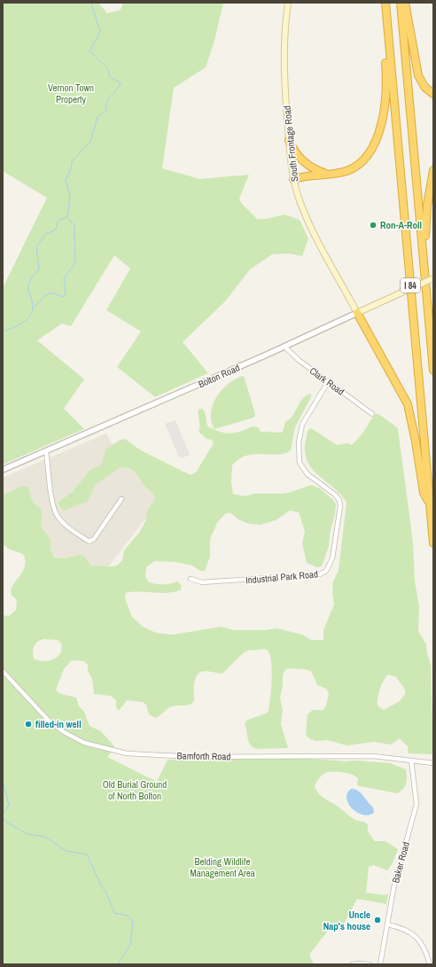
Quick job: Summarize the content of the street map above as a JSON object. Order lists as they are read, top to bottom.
{
  "streets": {
    "highway": ["I 84"],
    "main road": ["South Frontage Road", "Bolton Road"],
    "street": [
      "Clark Road",
      "Industrial Park Road",
      "Bamforth Road",
      "Baker Road"
    ]
  },
  "crossings": [
    ["South Frontage Road", "Bolton Road"],
    ["Bolton Road", "Clark Road"],
    ["Clark Road", "Industrial Park Road"],
    ["Bamforth Road", "Baker Road"]
  ],
  "parks": ["Vernon Town Property", "Old Burial Ground of North Bolton", "Belding Wildlife Management Area"],
  "places": ["Ron-A-Roll", "filled-in well", "Uncle Nap's house"]
}
